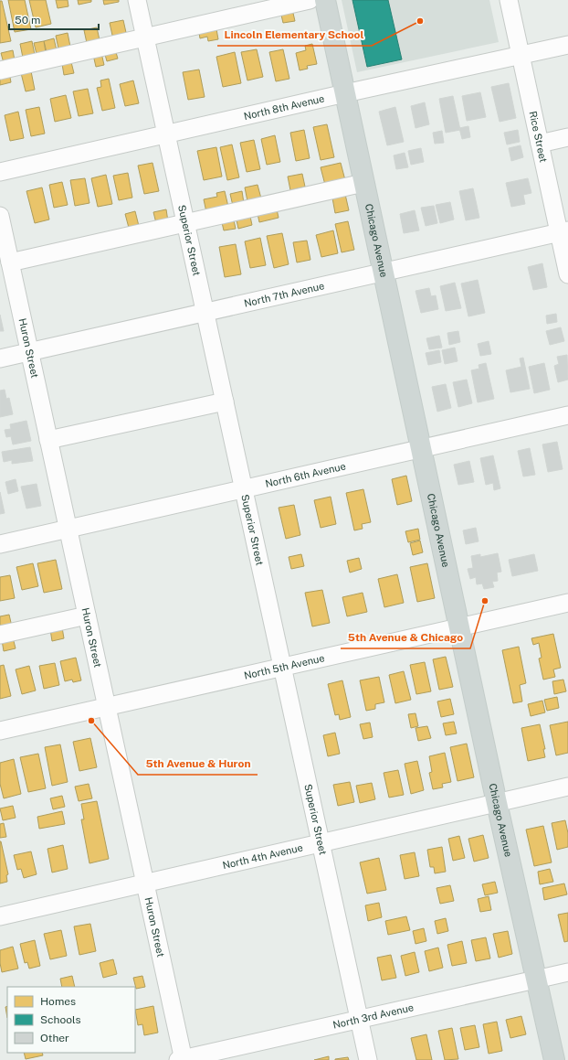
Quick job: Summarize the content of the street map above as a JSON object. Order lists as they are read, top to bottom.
{
  "streets": {
    "main road": ["Chicago Avenue"],
    "street": [
      "North 8th Avenue",
      "Rice Street",
      "Superior Street",
      "North 7th Avenue",
      "Huron Street",
      "North 6th Avenue",
      "North 5th Avenue",
      "North 4th Avenue",
      "North 3rd Avenue"
    ]
  },
  "crossings": [
    ["North 8th Avenue", "Rice Street"],
    ["North 8th Avenue", "Superior Street"],
    ["North 8th Avenue", "Chicago Avenue"],
    ["Rice Street", "North 7th Avenue"],
    ["Superior Street", "North 7th Avenue"],
    ["Superior Street", "North 6th Avenue"],
    ["Superior Street", "North 5th Avenue"],
    ["Superior Street", "North 4th Avenue"],
    ["Superior Street", "North 3rd Avenue"],
    ["Chicago Avenue", "North 7th Avenue"],
    ["Chicago Avenue", "North 6th Avenue"],
    ["Chicago Avenue", "North 5th Avenue"],
    ["Chicago Avenue", "North 4th Avenue"],
    ["Chicago Avenue", "North 3rd Avenue"],
    ["North 7th Avenue", "Huron Street"],
    ["Huron Street", "North 6th Avenue"],
    ["Huron Street", "North 5th Avenue"],
    ["Huron Street", "North 4th Avenue"],
    ["Huron Street", "North 3rd Avenue"]
  ],
  "places": ["Lincoln Elementary School", "5th Avenue & Chicago", "5th Avenue & Huron"],
  "legend": ["Homes", "Schools", "Other"],
  "scale_bar": "50 m"
}
